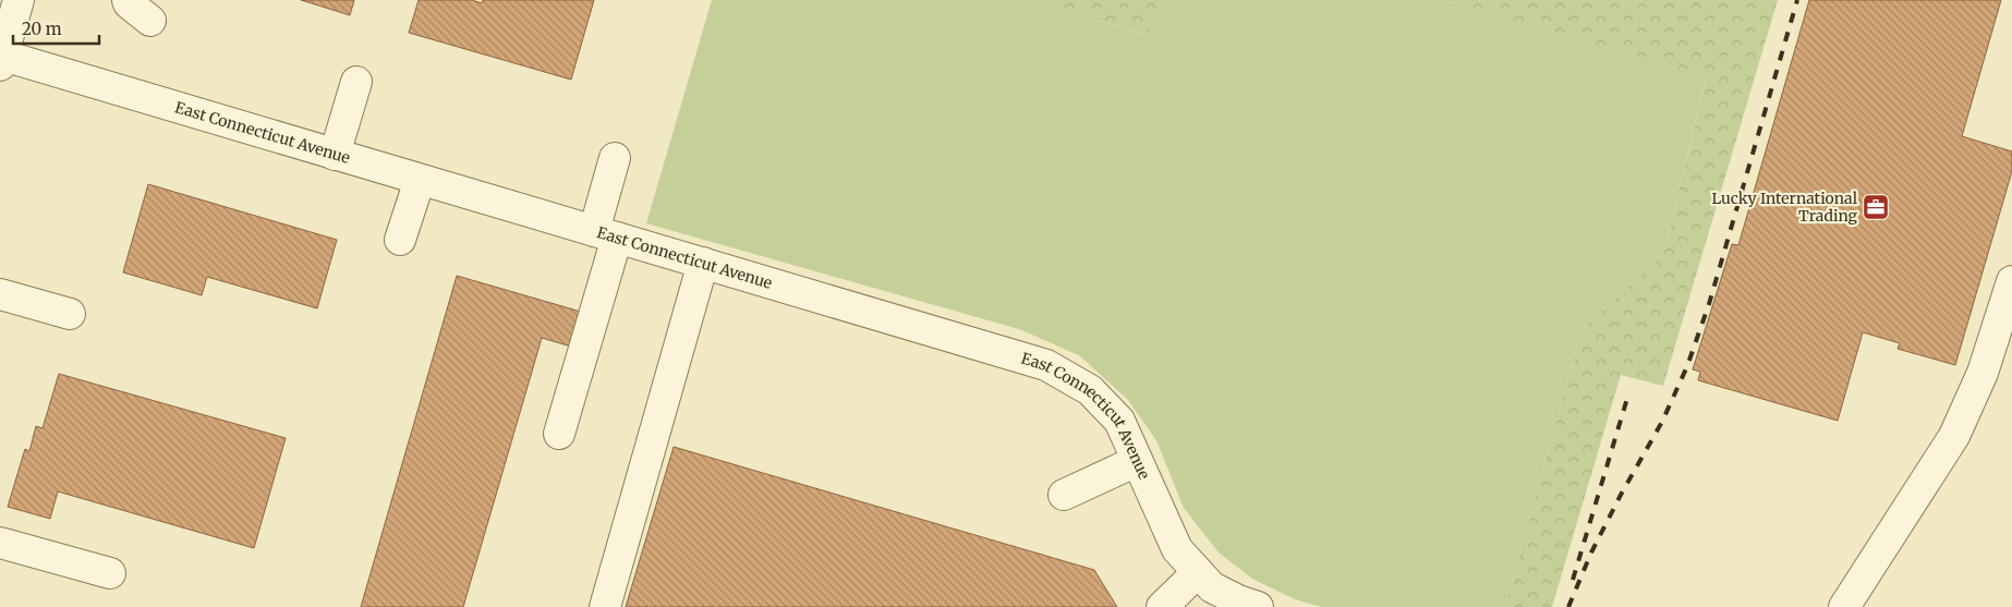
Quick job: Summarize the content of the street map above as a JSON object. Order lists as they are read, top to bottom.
{
  "streets": {
    "street": ["East Connecticut Avenue"]
  },
  "places": {
    "office": ["Lucky International Trading"]
  },
  "scale_bar": "20 m"
}
